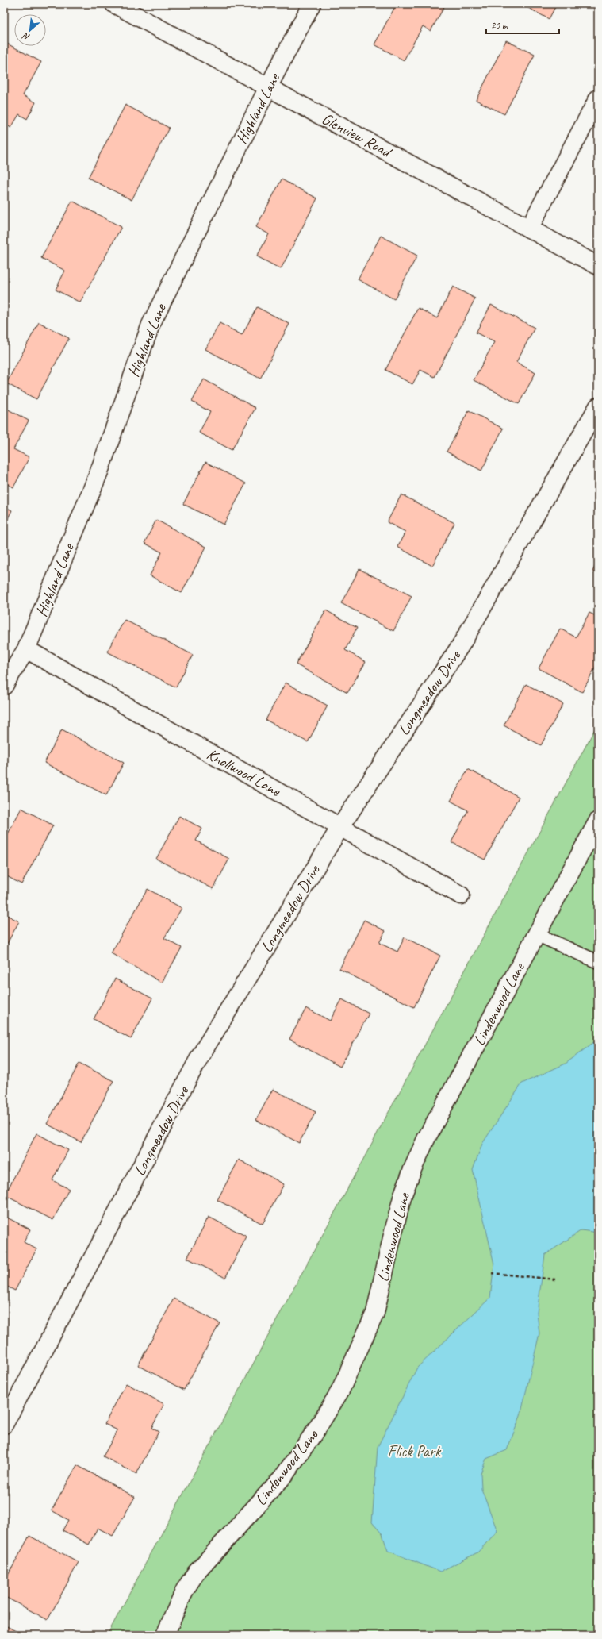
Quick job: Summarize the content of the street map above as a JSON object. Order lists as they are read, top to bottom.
{
  "streets": {
    "street": [
      "Highland Lane",
      "Glenview Road",
      "Longmeadow Drive",
      "Knollwood Lane",
      "Lindenwood Lane"
    ]
  },
  "crossings": [
    ["Highland Lane", "Glenview Road"],
    ["Highland Lane", "Knollwood Lane"],
    ["Longmeadow Drive", "Knollwood Lane"]
  ],
  "parks": ["Flick Park"],
  "scale_bar": "20 m",
  "north": "bottom left"
}
